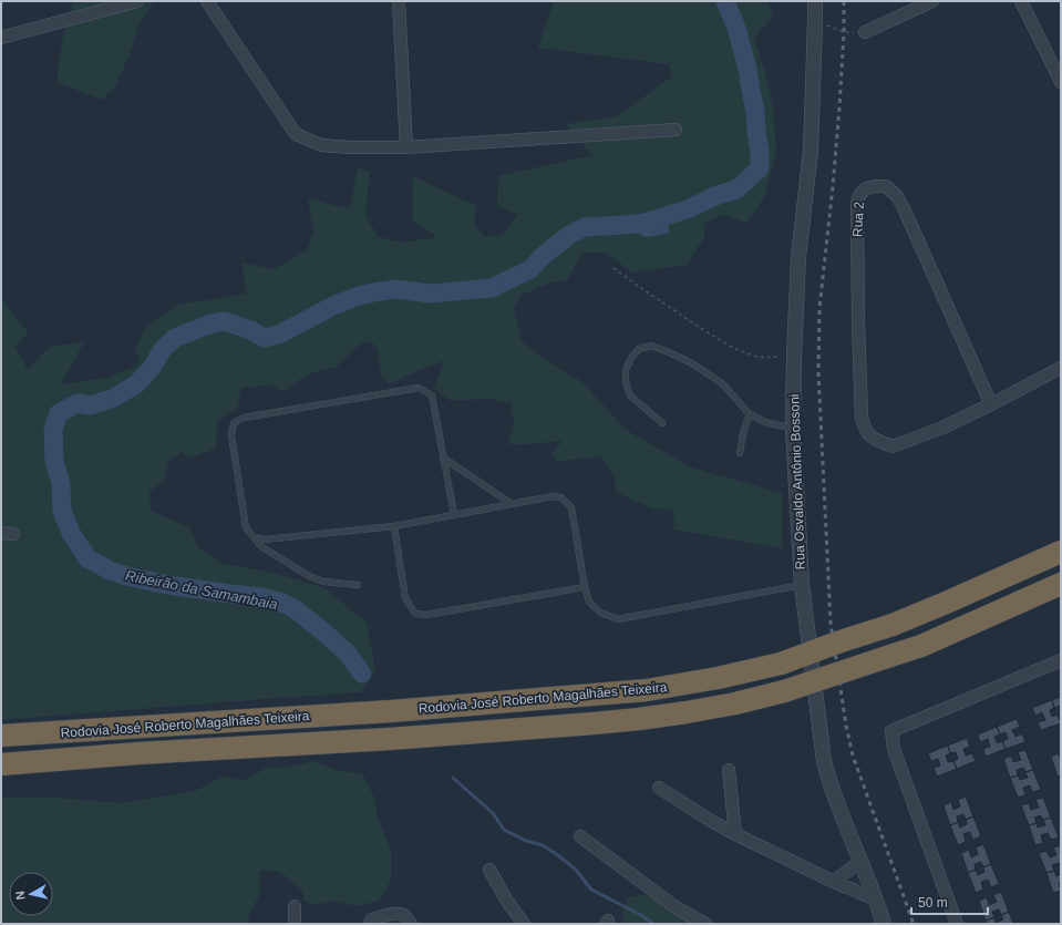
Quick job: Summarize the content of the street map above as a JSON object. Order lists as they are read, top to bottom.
{
  "streets": {
    "highway": ["Rodovia José Roberto Magalhães Teixeira"],
    "street": ["Rua 2", "Rua Osvaldo Antônio Bossoni"]
  },
  "water": ["Ribeirão da Samambaia"],
  "scale_bar": "50 m",
  "north": "left"
}
